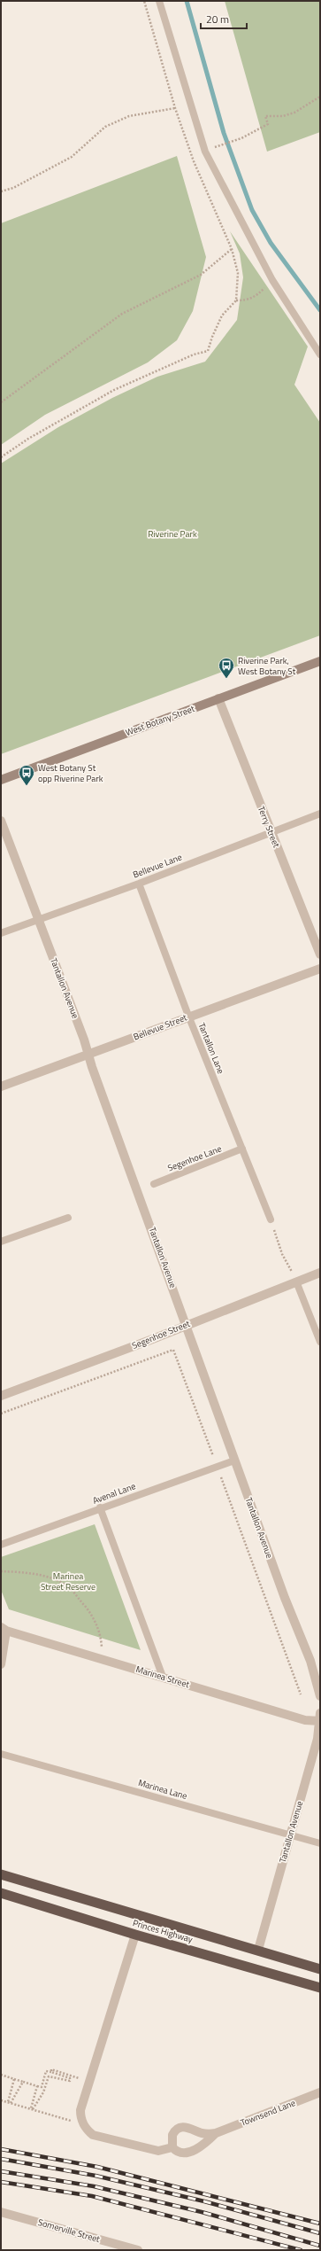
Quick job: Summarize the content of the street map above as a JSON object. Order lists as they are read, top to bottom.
{
  "streets": {
    "highway": ["Princes Highway"],
    "main road": ["West Botany Street"],
    "street": [
      "Terry Street",
      "Tantallon Avenue",
      "Bellevue Street",
      "Segenhoe Street",
      "Marinea Street",
      "Townsend Lane",
      "Somerville Street"
    ],
    "lane": [
      "Bellevue Lane",
      "Tantallon Lane",
      "Segenhoe Lane",
      "Avenal Lane",
      "Marinea Lane"
    ]
  },
  "crossings": [
    ["West Botany Street", "Terry Street"],
    ["Terry Street", "Bellevue Lane"],
    ["Bellevue Lane", "Tantallon Avenue"],
    ["Bellevue Lane", "Tantallon Lane"],
    ["Tantallon Avenue", "Bellevue Street"],
    ["Tantallon Avenue", "Segenhoe Street"],
    ["Tantallon Avenue", "Avenal Lane"],
    ["Tantallon Avenue", "Marinea Street"],
    ["Tantallon Avenue", "Marinea Lane"],
    ["Tantallon Avenue", "Princes Highway"],
    ["Bellevue Street", "Tantallon Lane"],
    ["Tantallon Lane", "Segenhoe Lane"]
  ],
  "parks": ["Riverine Park", "Marinea Street Reserve"],
  "places": {
    "bus stop": ["Riverine Park, West Botany St", "West Botany St opp Riverine Park"]
  },
  "scale_bar": "20 m"
}
